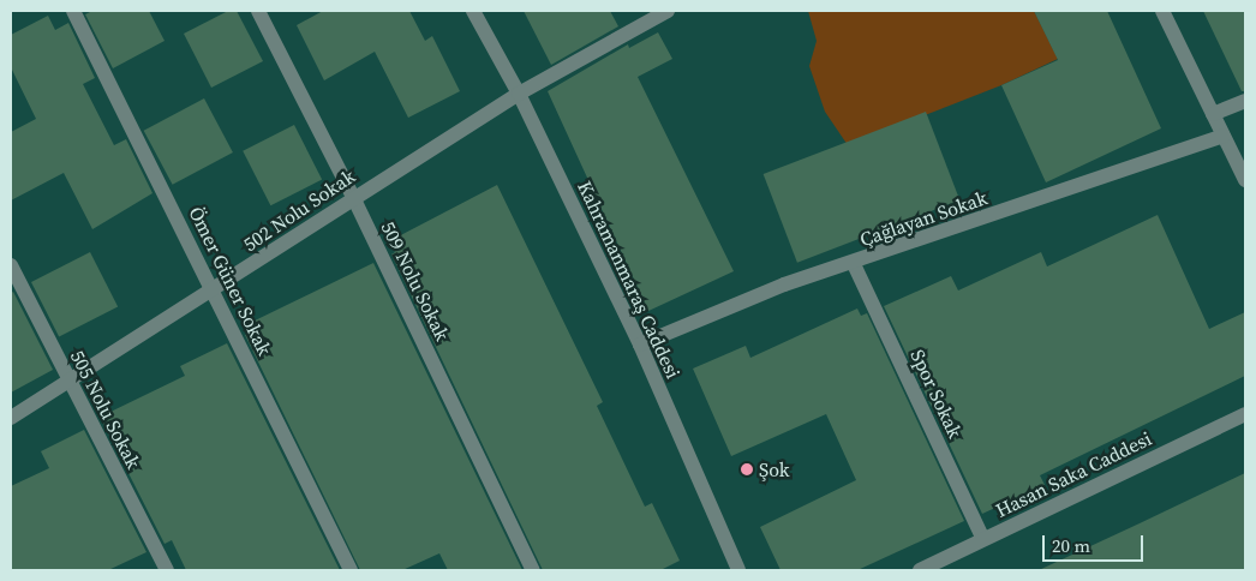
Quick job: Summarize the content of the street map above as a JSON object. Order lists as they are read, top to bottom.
{
  "streets": {
    "street": [
      "502 Nolu Sokak",
      "Çağlayan Sokak",
      "Kahramanmaraş Caddesi",
      "Ömer Güner Sokak",
      "509 Nolu Sokak",
      "Spor Sokak",
      "505 Nolu Sokak",
      "Hasan Saka Caddesi"
    ]
  },
  "crossings": [
    ["502 Nolu Sokak", "Kahramanmaraş Caddesi"],
    ["502 Nolu Sokak", "Ömer Güner Sokak"],
    ["502 Nolu Sokak", "509 Nolu Sokak"],
    ["502 Nolu Sokak", "505 Nolu Sokak"],
    ["Çağlayan Sokak", "Kahramanmaraş Caddesi"],
    ["Çağlayan Sokak", "Spor Sokak"],
    ["Spor Sokak", "Hasan Saka Caddesi"]
  ],
  "places": ["Şok"],
  "scale_bar": "20 m"
}
